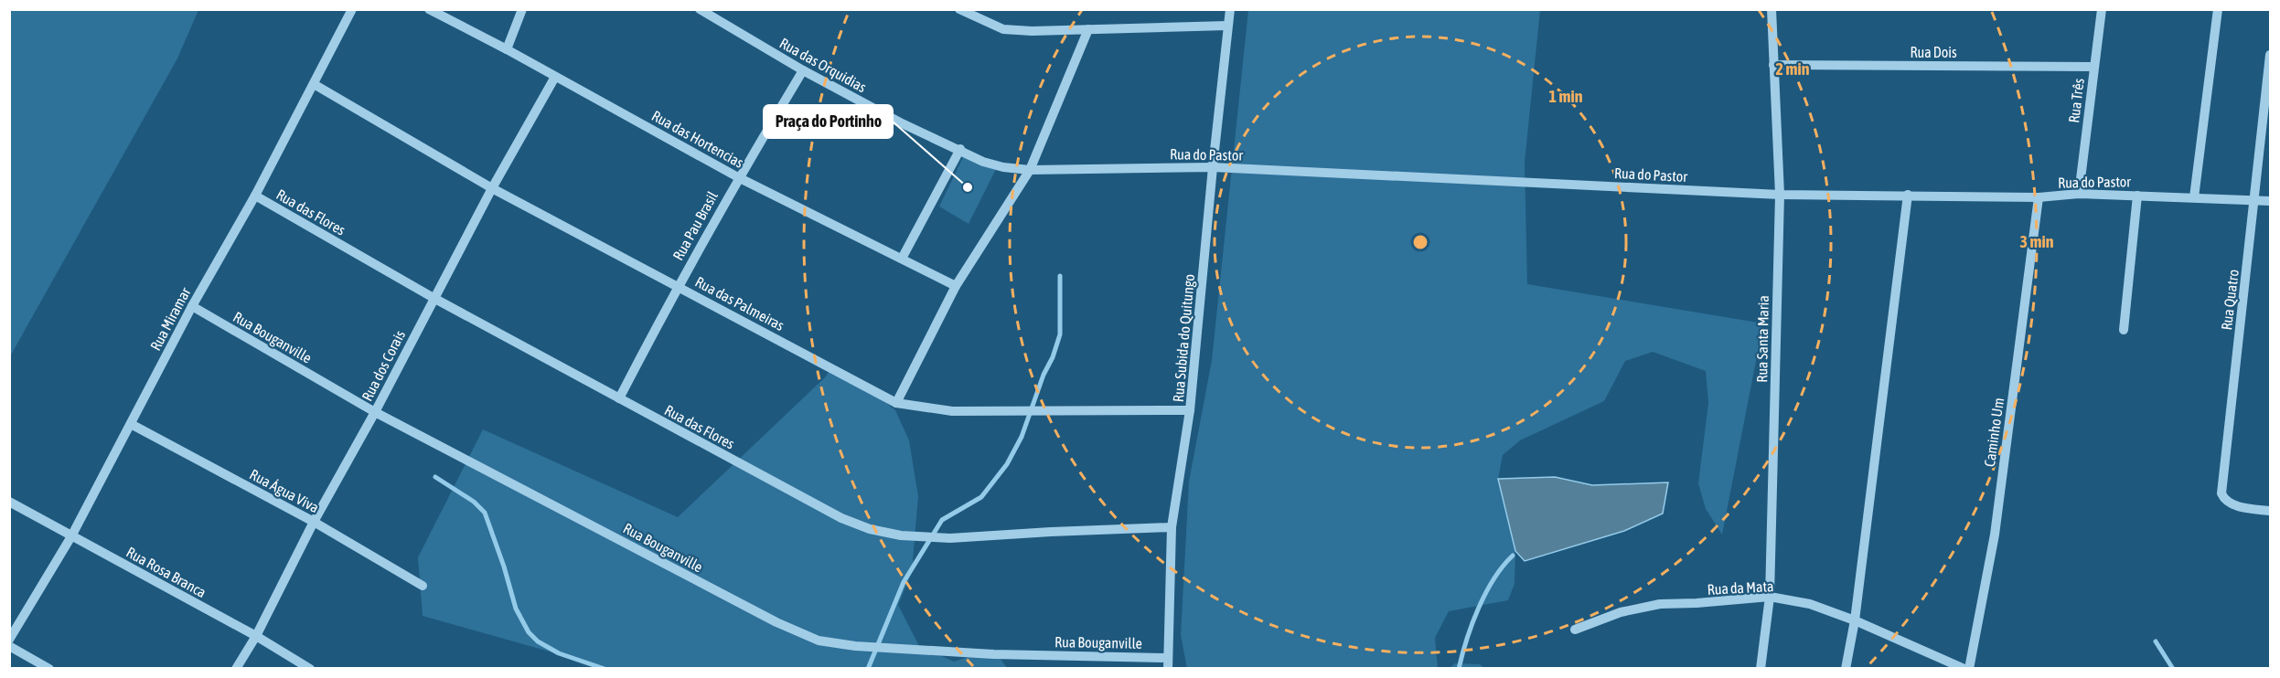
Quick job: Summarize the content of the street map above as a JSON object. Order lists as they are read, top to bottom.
{
  "streets": {
    "street": [
      "Rua Dois",
      "Rua das Orquidias",
      "Rua Três",
      "Rua das Hortencias",
      "Rua do Pastor",
      "Rua das Flores",
      "Rua Pau Brasil",
      "Rua Quatro",
      "Rua das Palmeiras",
      "Rua Miramar",
      "Rua Bouganville",
      "Rua Subida do Quitungo",
      "Rua Santa Maria",
      "Rua dos Corais",
      "Caminho Um",
      "Rua Água Viva",
      "Rua Rosa Branca",
      "Rua da Mata"
    ]
  },
  "crossings": [
    ["Rua Dois", "Rua Três"],
    ["Rua Dois", "Rua Santa Maria"],
    ["Rua das Orquidias", "Rua do Pastor"],
    ["Rua das Orquidias", "Rua Pau Brasil"],
    ["Rua Três", "Rua do Pastor"],
    ["Rua das Hortencias", "Rua Pau Brasil"],
    ["Rua das Hortencias", "Rua dos Corais"],
    ["Rua do Pastor", "Rua Quatro"],
    ["Rua do Pastor", "Rua Subida do Quitungo"],
    ["Rua do Pastor", "Rua Santa Maria"],
    ["Rua do Pastor", "Caminho Um"],
    ["Rua das Flores", "Rua Pau Brasil"],
    ["Rua das Flores", "Rua Miramar"],
    ["Rua das Flores", "Rua Subida do Quitungo"],
    ["Rua das Flores", "Rua dos Corais"],
    ["Rua Pau Brasil", "Rua das Palmeiras"],
    ["Rua das Palmeiras", "Rua Miramar"],
    ["Rua das Palmeiras", "Rua Subida do Quitungo"],
    ["Rua das Palmeiras", "Rua dos Corais"],
    ["Rua Miramar", "Rua Bouganville"],
    ["Rua Miramar", "Rua Água Viva"],
    ["Rua Miramar", "Rua Rosa Branca"],
    ["Rua Bouganville", "Rua Subida do Quitungo"],
    ["Rua Bouganville", "Rua dos Corais"],
    ["Rua Santa Maria", "Rua da Mata"],
    ["Rua dos Corais", "Rua Água Viva"],
    ["Rua dos Corais", "Rua Rosa Branca"]
  ],
  "places": ["Praça do Portinho"],
  "rings": ["2 min", "1 min", "3 min"]
}
